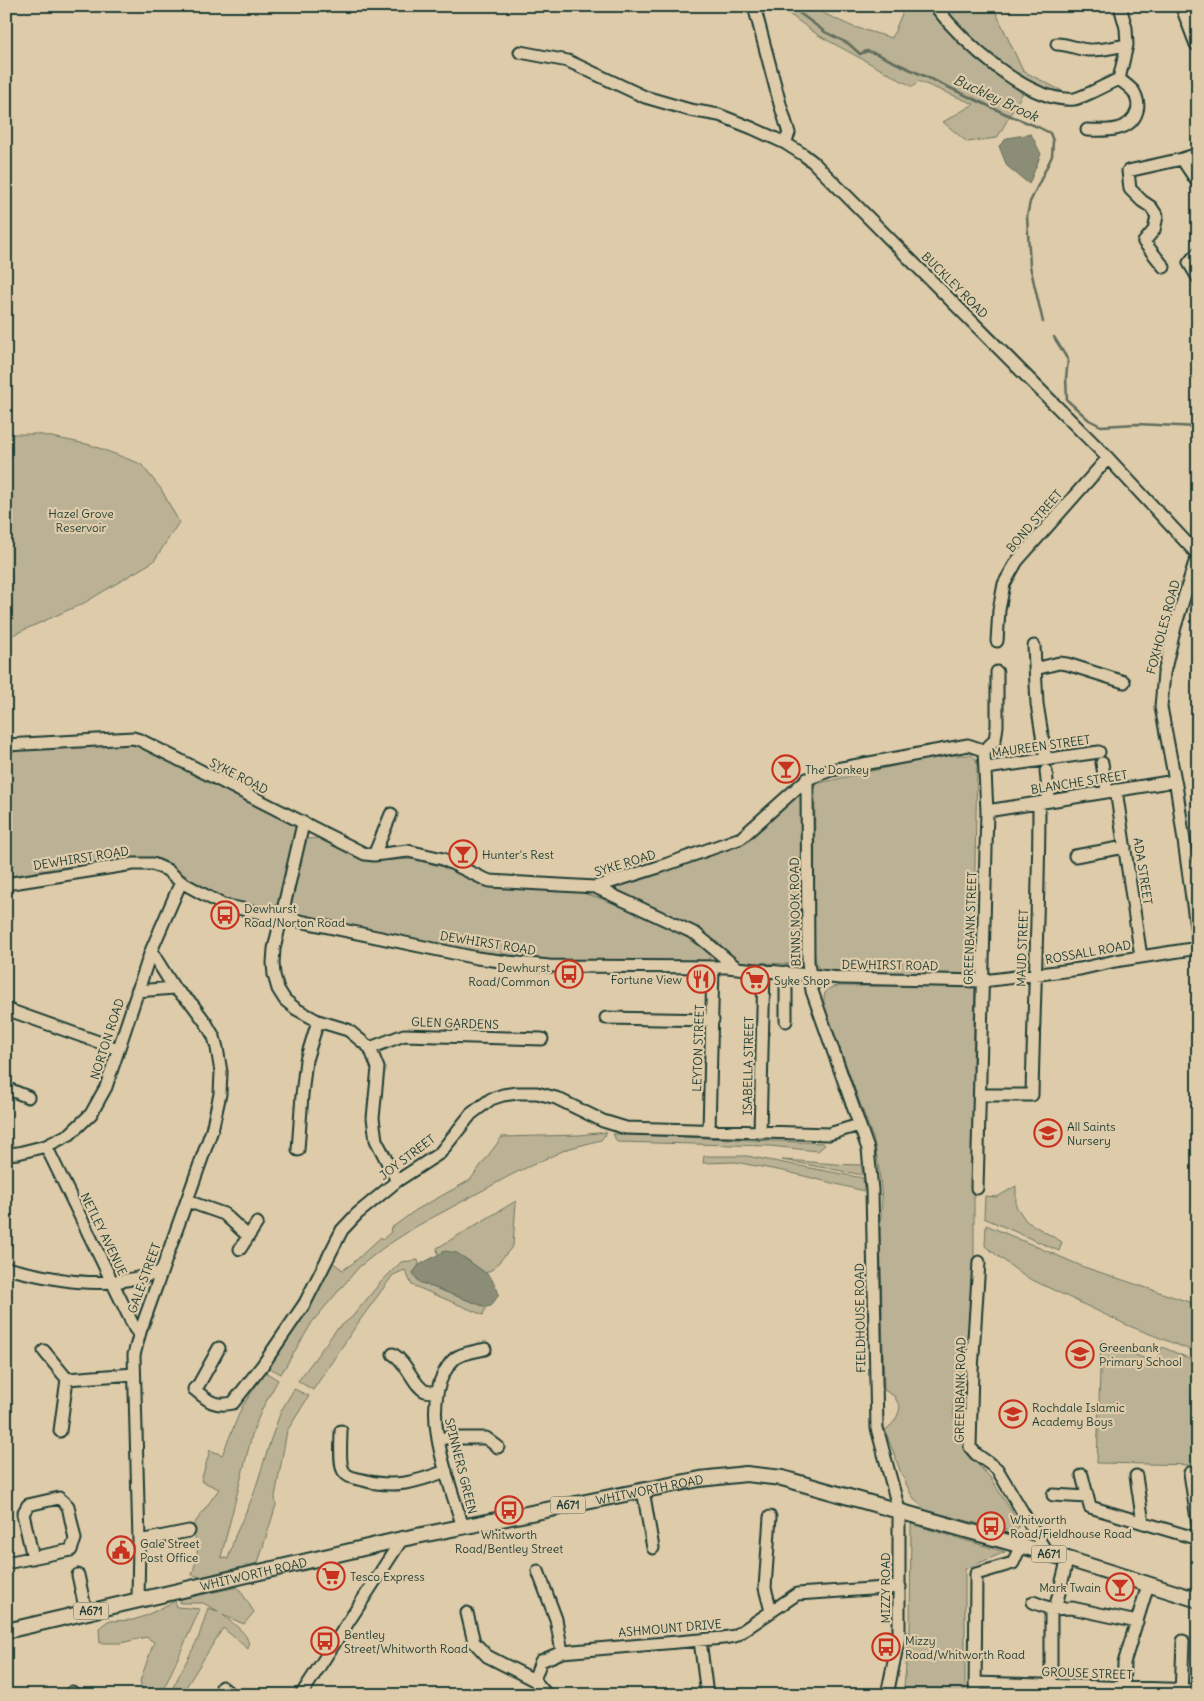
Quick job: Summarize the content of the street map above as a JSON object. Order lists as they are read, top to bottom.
{
  "streets": {
    "main road": ["WHITWORTH ROAD", "A671"],
    "street": [
      "BUCKLEY ROAD",
      "BOND STREET",
      "FOXHOLES ROAD",
      "MAUREEN STREET",
      "SYKE ROAD",
      "BLANCHE STREET",
      "DEWHIRST ROAD",
      "ADA STREET",
      "BINNS NOOK ROAD",
      "GREENBANK STREET",
      "MAUD STREET",
      "ROSSALL ROAD",
      "GLEN GARDENS",
      "NORTON ROAD",
      "LEYTON STREET",
      "ISABELLA STREET",
      "JOY STREET",
      "NETLEY AVENUE",
      "GALE STREET",
      "FIELDHOUSE ROAD",
      "GREENBANK ROAD",
      "SPINNERS GREEN",
      "MIZZY ROAD",
      "ASHMOUNT DRIVE",
      "GROUSE STREET"
    ]
  },
  "crossings": [
    ["BUCKLEY ROAD", "BOND STREET"],
    ["BUCKLEY ROAD", "FOXHOLES ROAD"],
    ["FOXHOLES ROAD", "BLANCHE STREET"],
    ["MAUREEN STREET", "ADA STREET"],
    ["MAUREEN STREET", "GREENBANK STREET"],
    ["SYKE ROAD", "BINNS NOOK ROAD"],
    ["SYKE ROAD", "GREENBANK STREET"],
    ["BLANCHE STREET", "ADA STREET"],
    ["BLANCHE STREET", "GREENBANK STREET"],
    ["BLANCHE STREET", "MAUD STREET"],
    ["DEWHIRST ROAD", "BINNS NOOK ROAD"],
    ["DEWHIRST ROAD", "GREENBANK STREET"],
    ["DEWHIRST ROAD", "ROSSALL ROAD"],
    ["DEWHIRST ROAD", "NORTON ROAD"],
    ["DEWHIRST ROAD", "LEYTON STREET"],
    ["DEWHIRST ROAD", "ISABELLA STREET"],
    ["ADA STREET", "ROSSALL ROAD"],
    ["BINNS NOOK ROAD", "JOY STREET"],
    ["BINNS NOOK ROAD", "FIELDHOUSE ROAD"],
    ["GREENBANK STREET", "MAUD STREET"],
    ["GREENBANK STREET", "ROSSALL ROAD"],
    ["MAUD STREET", "ROSSALL ROAD"],
    ["NORTON ROAD", "NETLEY AVENUE"],
    ["NORTON ROAD", "GALE STREET"],
    ["LEYTON STREET", "JOY STREET"],
    ["ISABELLA STREET", "JOY STREET"],
    ["JOY STREET", "FIELDHOUSE ROAD"],
    ["NETLEY AVENUE", "GALE STREET"],
    ["GALE STREET", "WHITWORTH ROAD"],
    ["FIELDHOUSE ROAD", "WHITWORTH ROAD"],
    ["FIELDHOUSE ROAD", "MIZZY ROAD"],
    ["GREENBANK ROAD", "WHITWORTH ROAD"],
    ["SPINNERS GREEN", "WHITWORTH ROAD"],
    ["WHITWORTH ROAD", "MIZZY ROAD"],
    ["MIZZY ROAD", "ASHMOUNT DRIVE"]
  ],
  "water": ["Buckley Brook"],
  "parks": ["Hazel Grove Reservoir"],
  "places": {
    "bar": ["The Donkey", "Hunter's Rest", "Mark Twain"],
    "bus stop": [
      "Dewhurst Road/Norton Road",
      "Dewhurst Road/Common",
      "Whitworth Road/Bentley Street",
      "Whitworth Road/Fieldhouse Road",
      "Bentley Street/Whitworth Road",
      "Mizzy Road/Whitworth Road"
    ],
    "restaurant": ["Fortune View"],
    "supermarket": ["Syke Shop", "Tesco Express"],
    "school or university": ["All Saints Nursery", "Greenbank Primary School", "Rochdale Islamic Academy Boys"],
    "public building": ["Gale Street Post Office"]
  }
}
